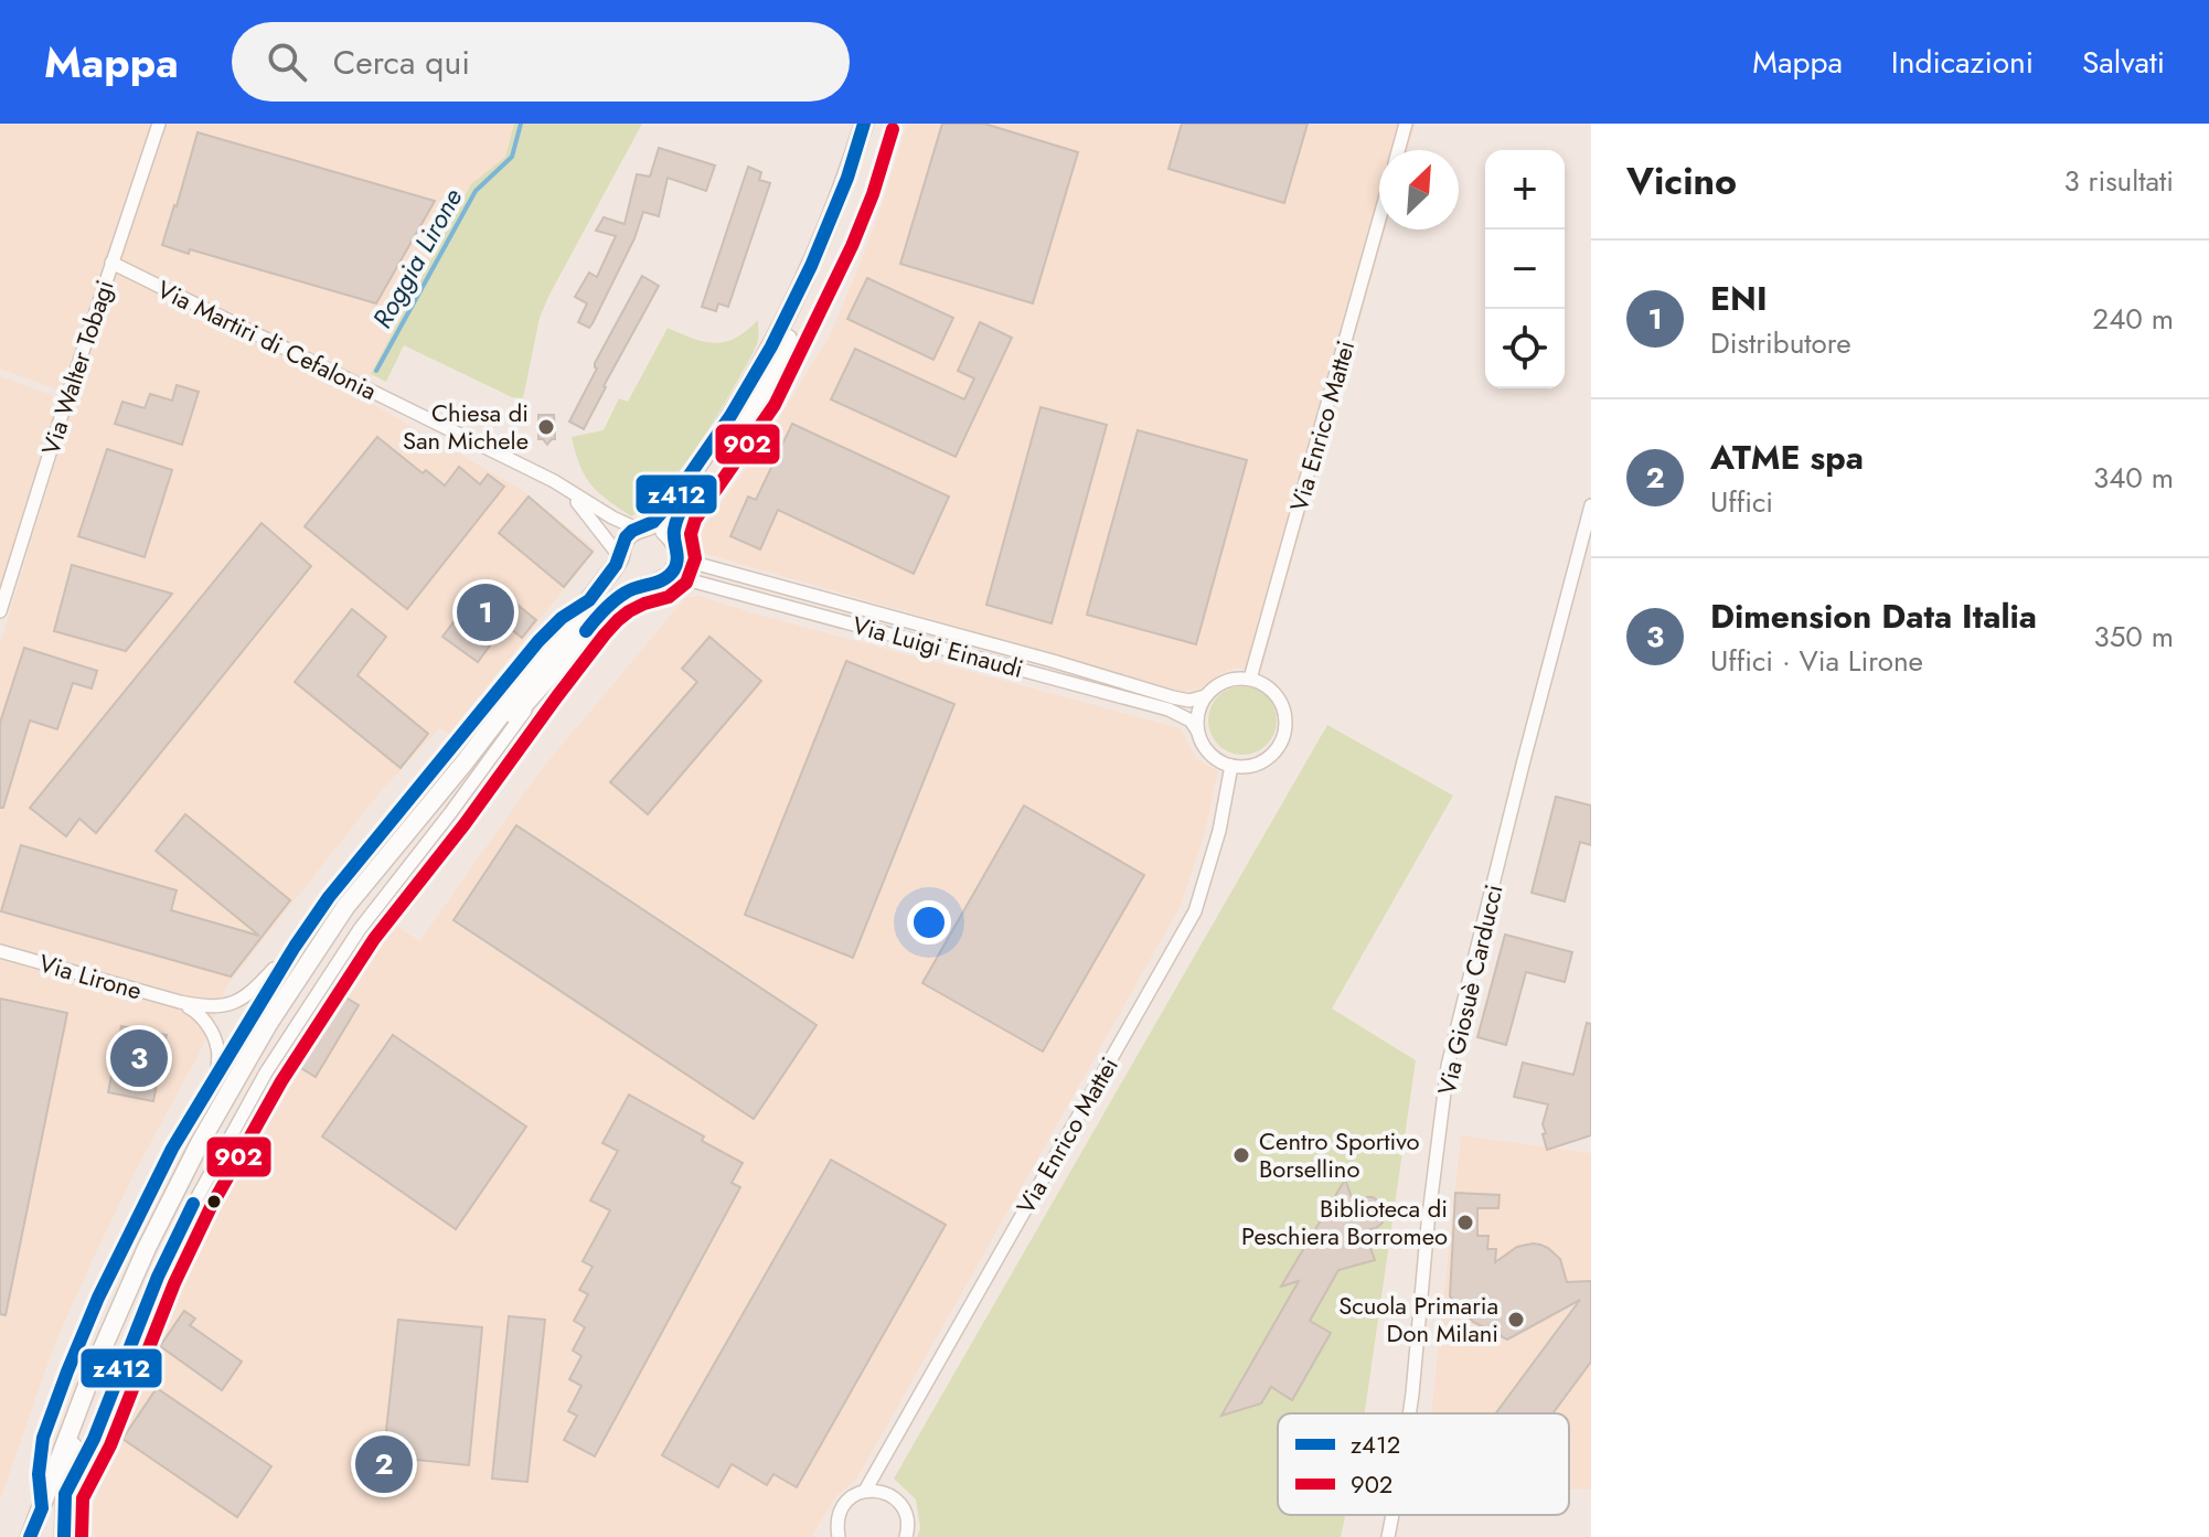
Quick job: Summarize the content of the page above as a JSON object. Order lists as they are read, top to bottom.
{
  "streets": {
    "street": [
      "Via Martiri di Cefalonia",
      "Via Walter Tobagi",
      "Via Enrico Mattei",
      "Via Luigi Einaudi",
      "Via Lirone",
      "Via Giosuè Carducci"
    ]
  },
  "crossings": [
    ["Via Martiri di Cefalonia", "Via Walter Tobagi"],
    ["Via Martiri di Cefalonia", "Via Luigi Einaudi"],
    ["Via Enrico Mattei", "Via Luigi Einaudi"]
  ],
  "water": ["Roggia Lirone"],
  "places": [
    "Chiesa di San Michele",
    "Centro Sportivo Borsellino",
    "Biblioteca di Peschiera Borromeo",
    "Scuola Primaria Don Milani"
  ],
  "lines": ["transit line z412", "transit line 902"],
  "legend": ["z412", "902"],
  "north": "top right",
  "page": {
    "header": "Mappa",
    "search": "Cerca qui",
    "nav": ["Mappa", "Indicazioni", "Salvati"],
    "heading": ["Vicino", "3 risultati"],
    "map_buttons": ["+", "−"],
    "list": [
      {
        "mark": "1",
        "name": "ENI",
        "note": "Distributore",
        "value": "240 m"
      },
      {
        "mark": "2",
        "name": "ATME spa",
        "note": "Uffici",
        "value": "340 m"
      },
      {
        "mark": "3",
        "name": "Dimension Data Italia",
        "note": "Uffici · Via Lirone",
        "value": "350 m"
      }
    ],
    "pins": ["1", "3", "2"]
  }
}
